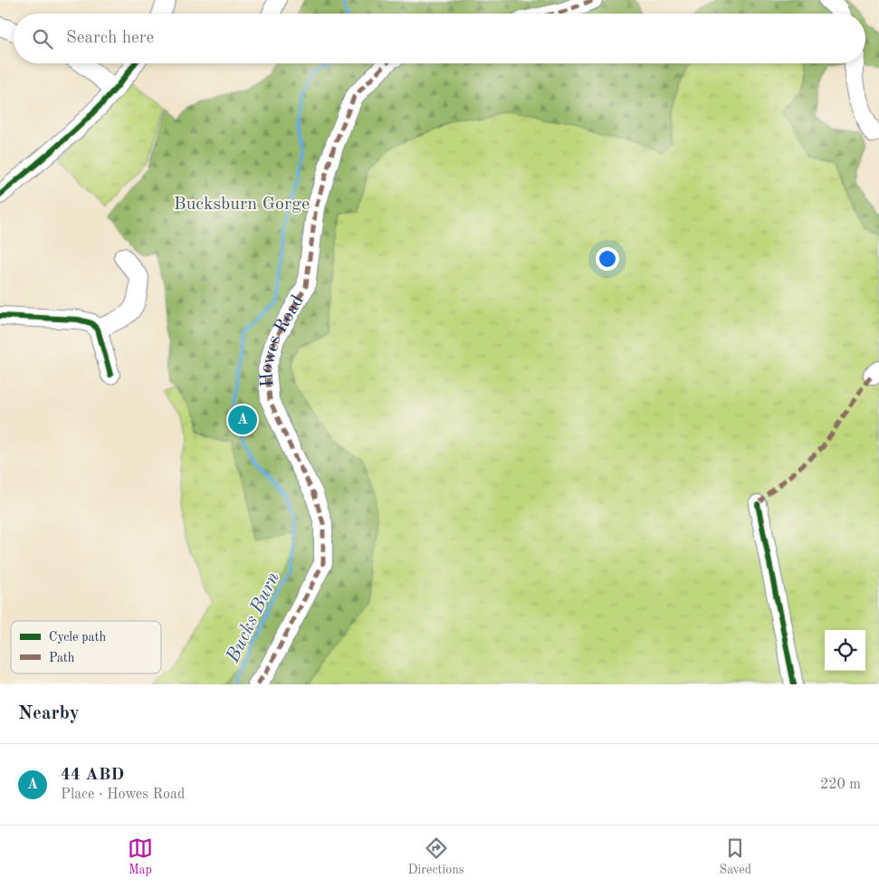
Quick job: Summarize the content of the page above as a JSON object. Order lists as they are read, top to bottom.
{
  "streets": {
    "street": ["Howes Road"]
  },
  "water": ["Bucks Burn"],
  "parks": ["Bucksburn Gorge"],
  "legend": ["Cycle path", "Path"],
  "page": {
    "search": "Search here",
    "pins": "A",
    "heading": "Nearby",
    "list": [
      {
        "mark": "A",
        "name": "44 ABD",
        "note": "Place · Howes Road",
        "value": "220 m"
      }
    ],
    "nav": ["Map", "Directions", "Saved"]
  }
}
